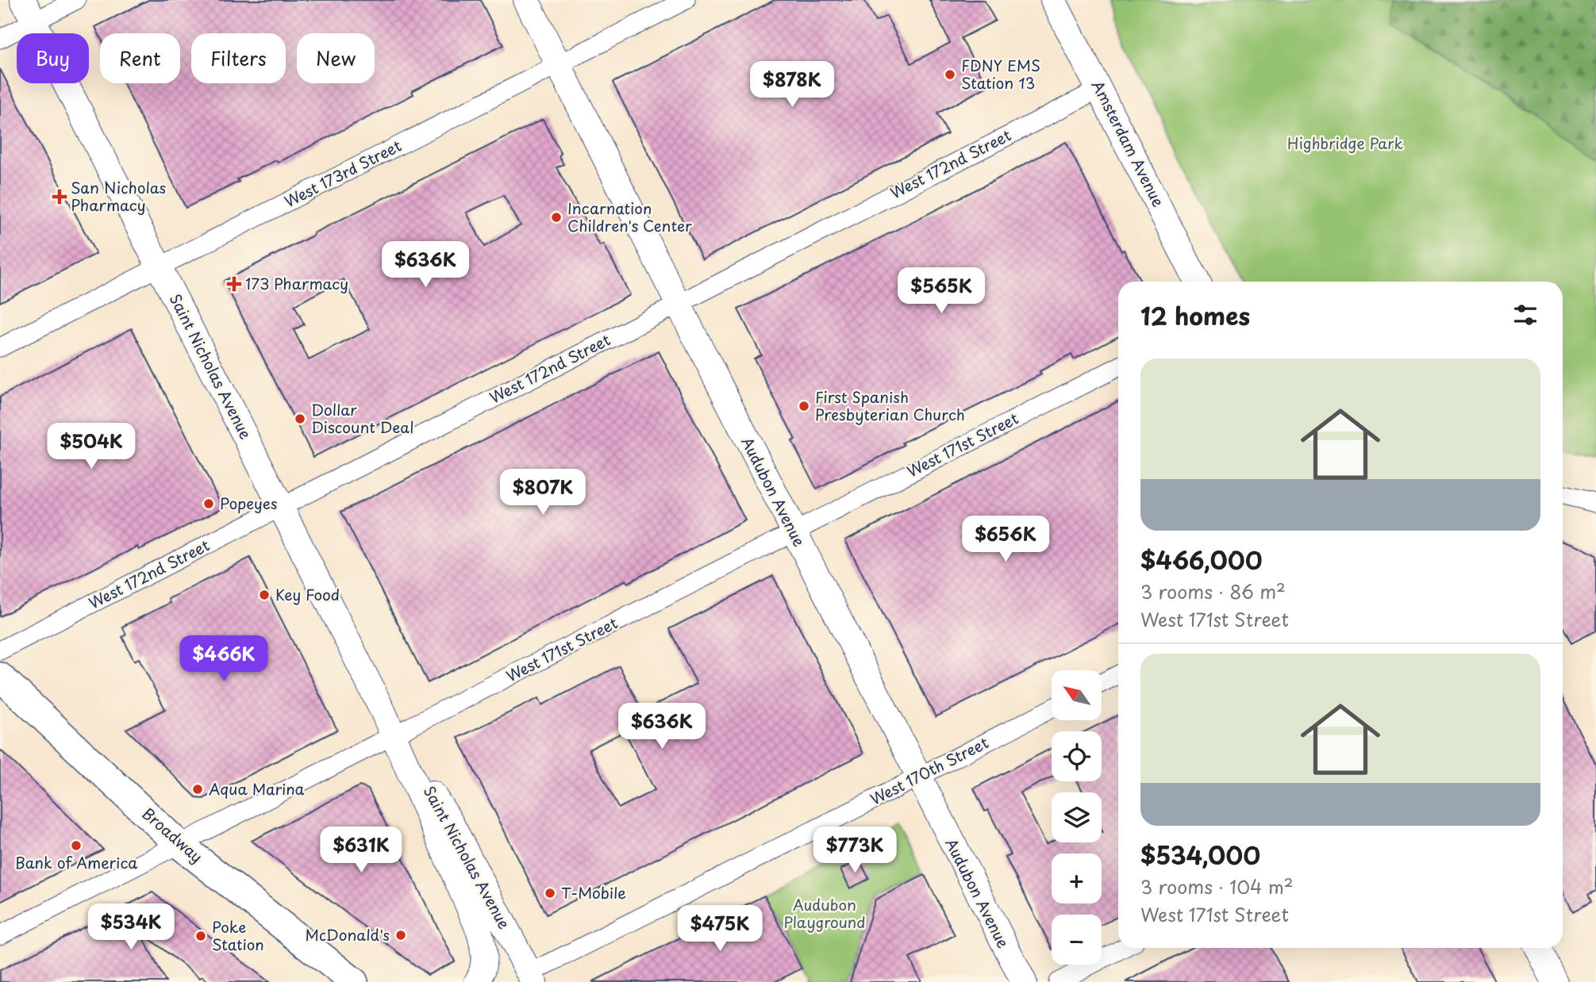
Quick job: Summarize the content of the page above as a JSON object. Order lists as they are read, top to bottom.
{
  "streets": {
    "main road": [
      "Amsterdam Avenue",
      "Saint Nicholas Avenue",
      "Audubon Avenue",
      "Broadway"
    ],
    "street": [
      "West 172nd Street",
      "West 173rd Street",
      "West 171st Street",
      "West 170th Street"
    ]
  },
  "crossings": [
    ["Amsterdam Avenue", "West 172nd Street"],
    ["West 172nd Street", "Saint Nicholas Avenue"],
    ["West 172nd Street", "Audubon Avenue"],
    ["West 173rd Street", "Saint Nicholas Avenue"],
    ["West 173rd Street", "Audubon Avenue"],
    ["Saint Nicholas Avenue", "West 171st Street"],
    ["Saint Nicholas Avenue", "West 170th Street"],
    ["West 171st Street", "Audubon Avenue"],
    ["West 171st Street", "Broadway"],
    ["Audubon Avenue", "West 170th Street"]
  ],
  "parks": ["Highbridge Park", "Audubon Playground"],
  "places": {
    "other": [
      "FDNY EMS Station 13",
      "Incarnation Children's Center",
      "First Spanish Presbyterian Church",
      "Dollar Discount Deal",
      "Popeyes",
      "Key Food",
      "Aqua Marina",
      "Bank of America",
      "T-Mobile",
      "McDonald's",
      "Poke Station"
    ],
    "health": ["San Nicholas Pharmacy", "173 Pharmacy"]
  },
  "north": "top left",
  "page": {
    "chip": [
      "Buy",
      "Rent",
      "Filters",
      "New"
    ],
    "price": [
      "$878K",
      "$636K",
      "$565K",
      "$504K",
      "$807K",
      "$656K",
      "$466K",
      "$636K",
      "$631K",
      "$773K",
      "$534K",
      "$475K"
    ],
    "heading": "12 homes",
    "list": [
      {
        "name": "$466,000",
        "note": "3 rooms · 86 m² · West 171st Street"
      },
      {
        "name": "$534,000",
        "note": "3 rooms · 104 m² · West 171st Street"
      }
    ],
    "map_buttons": ["+", "−"]
  }
}
